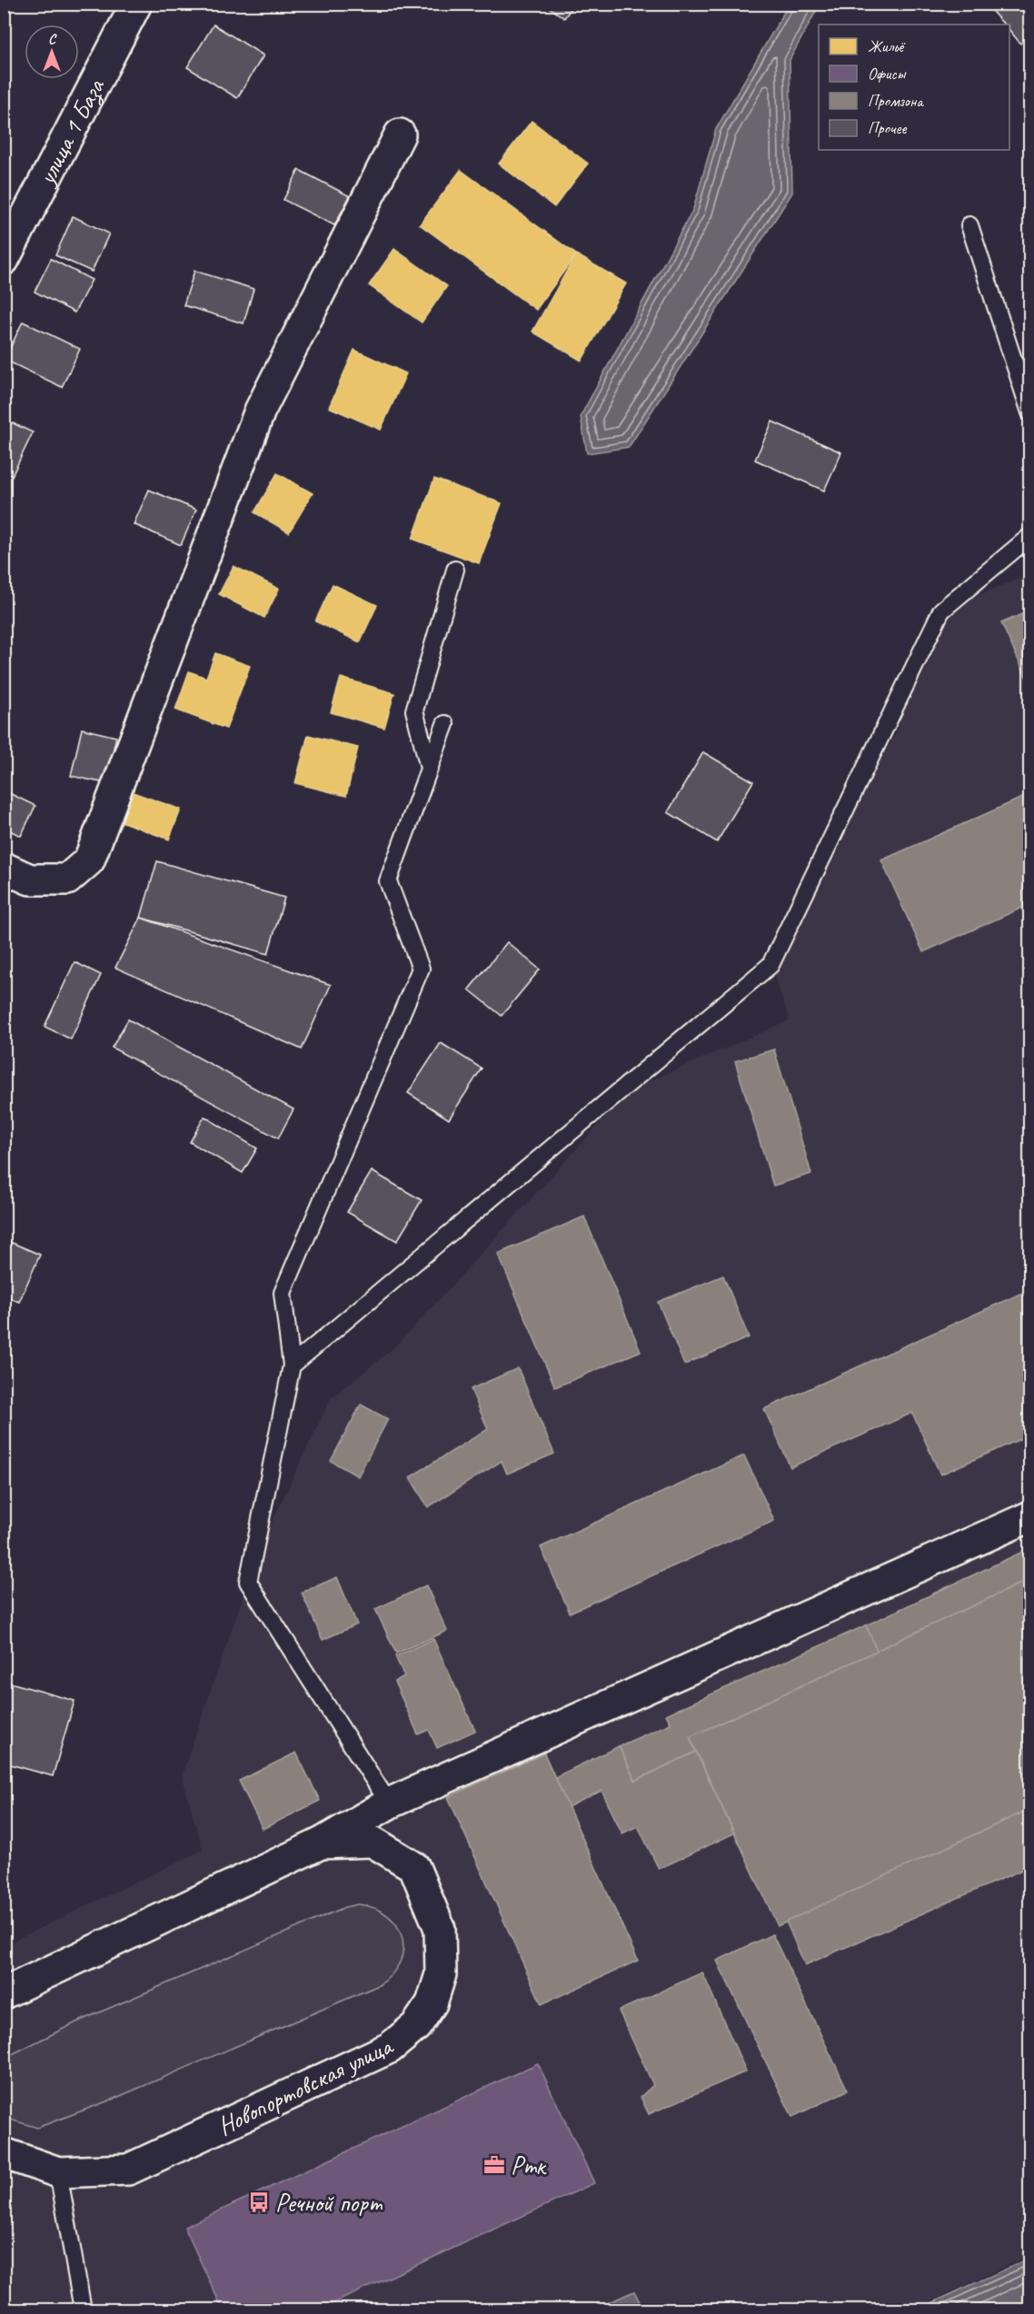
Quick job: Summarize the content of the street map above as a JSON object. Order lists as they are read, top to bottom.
{
  "streets": {
    "street": ["улица 1 База", "Новопортовская улица"]
  },
  "places": {
    "office": ["Ртк"],
    "bus stop": ["Речной порт"]
  },
  "legend": [
    "Жильё",
    "Офисы",
    "Промзона",
    "Прочее"
  ],
  "north": "top"
}
